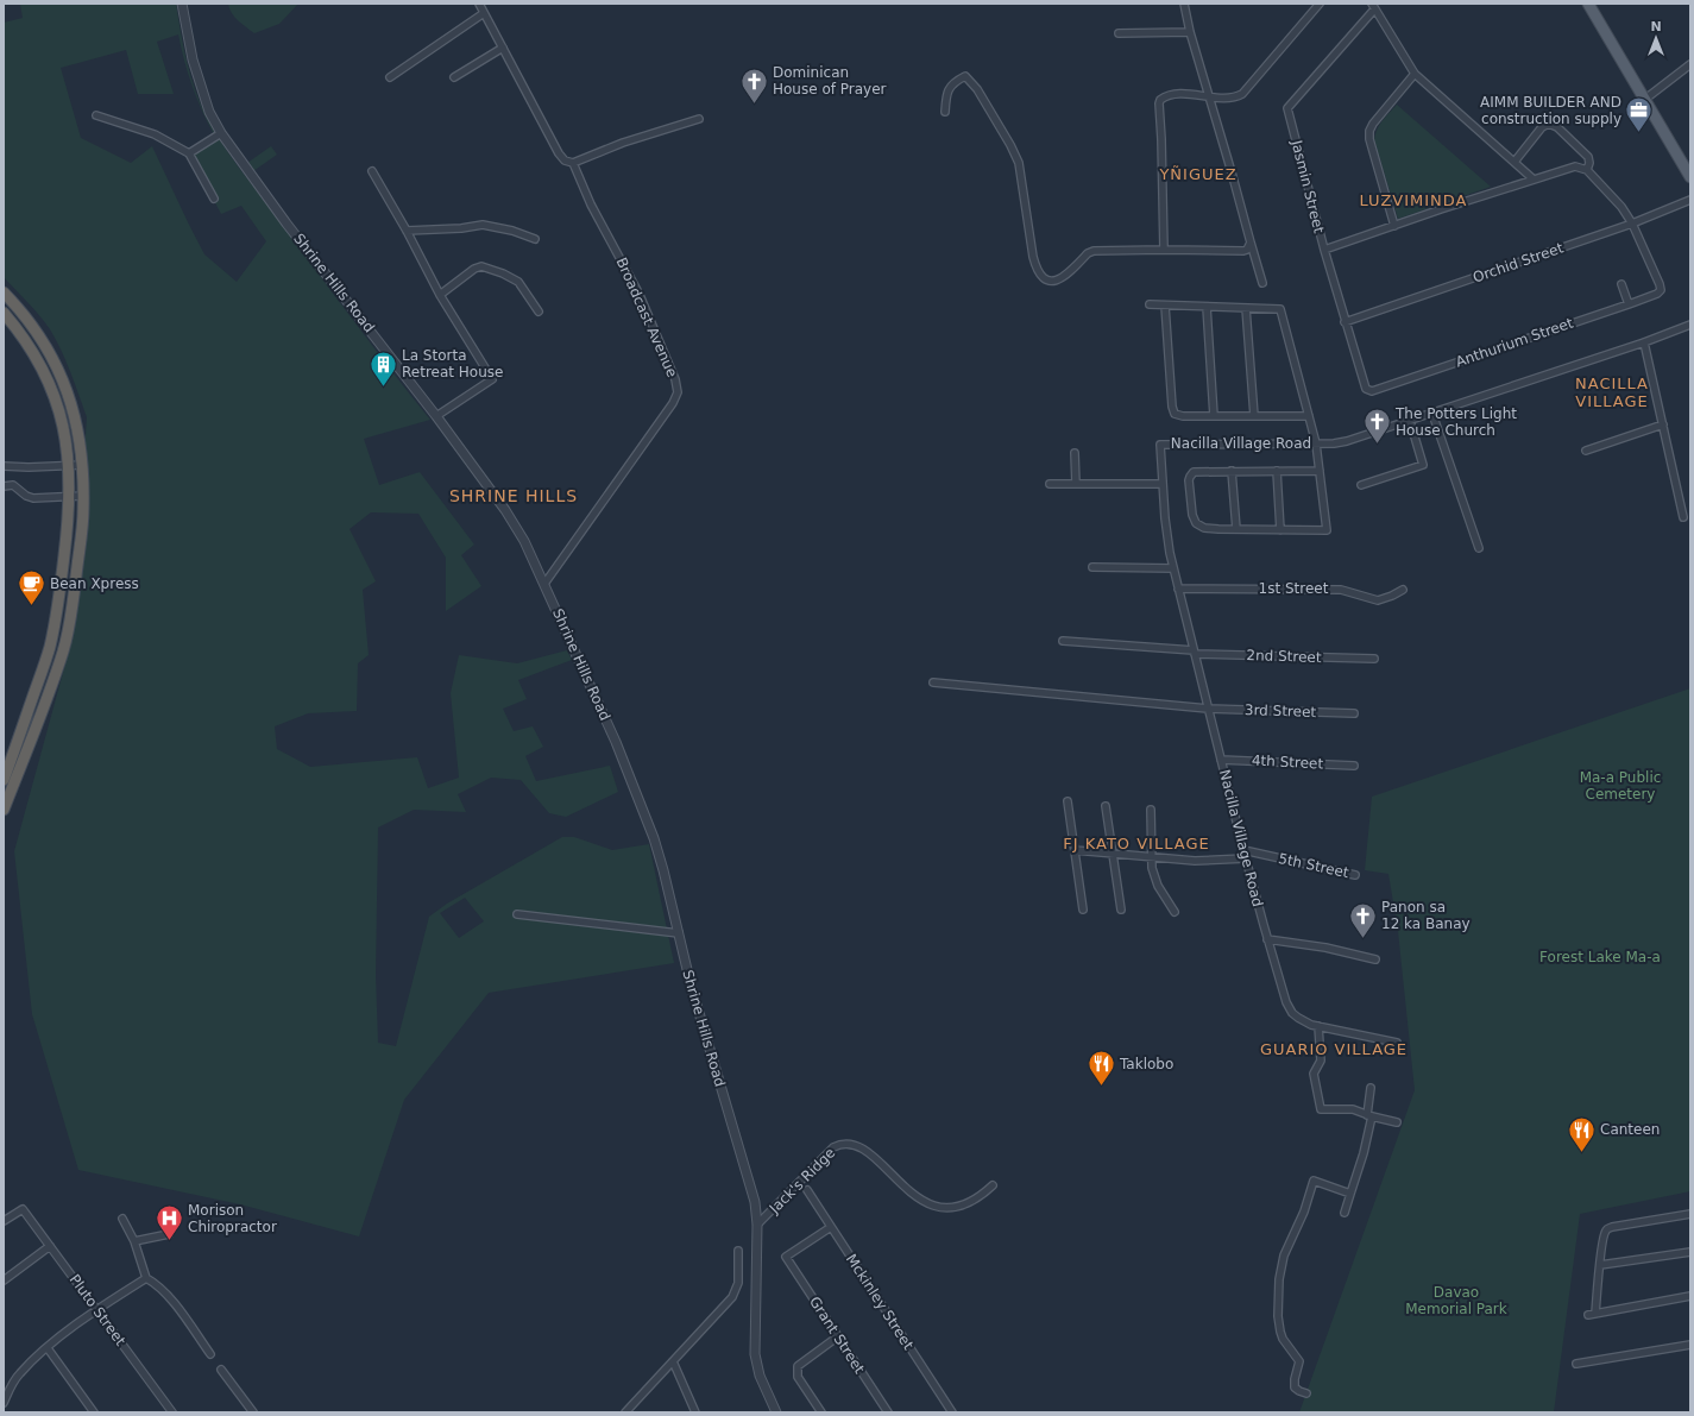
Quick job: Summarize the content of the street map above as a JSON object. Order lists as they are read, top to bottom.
{
  "streets": {
    "street": [
      "Jasmin Street",
      "Orchid Street",
      "Shrine Hills Road",
      "Broadcast Avenue",
      "Anthurium Street",
      "Nacilla Village Road",
      "1st Street",
      "2nd Street",
      "3rd Street",
      "4th Street",
      "5th Street",
      "Jack's Ridge",
      "Mckinley Street",
      "Pluto Street",
      "Grant Street"
    ]
  },
  "crossings": [
    ["Jasmin Street", "Orchid Street"],
    ["Jasmin Street", "Anthurium Street"],
    ["Orchid Street", "Anthurium Street"],
    ["Shrine Hills Road", "Broadcast Avenue"],
    ["Shrine Hills Road", "Jack's Ridge"],
    ["Nacilla Village Road", "1st Street"],
    ["Nacilla Village Road", "2nd Street"],
    ["Nacilla Village Road", "3rd Street"],
    ["Nacilla Village Road", "4th Street"],
    ["Nacilla Village Road", "5th Street"],
    ["Mckinley Street", "Grant Street"]
  ],
  "districts": [
    "YÑIGUEZ",
    "LUZVIMINDA",
    "NACILLA VILLAGE",
    "SHRINE HILLS",
    "FJ KATO VILLAGE",
    "GUARIO VILLAGE"
  ],
  "parks": ["Ma-a Public Cemetery", "Forest Lake Ma-a", "Davao Memorial Park"],
  "places": {
    "church": ["Dominican House of Prayer", "The Potters Light House Church", "Panon sa 12 ka Banay"],
    "office": ["AIMM BUILDER AND construction supply"],
    "building": ["La Storta Retreat House"],
    "cafe": ["Bean Xpress"],
    "restaurant": ["Taklobo", "Canteen"],
    "hospital": ["Morison Chiropractor"]
  },
  "north": "top"
}
